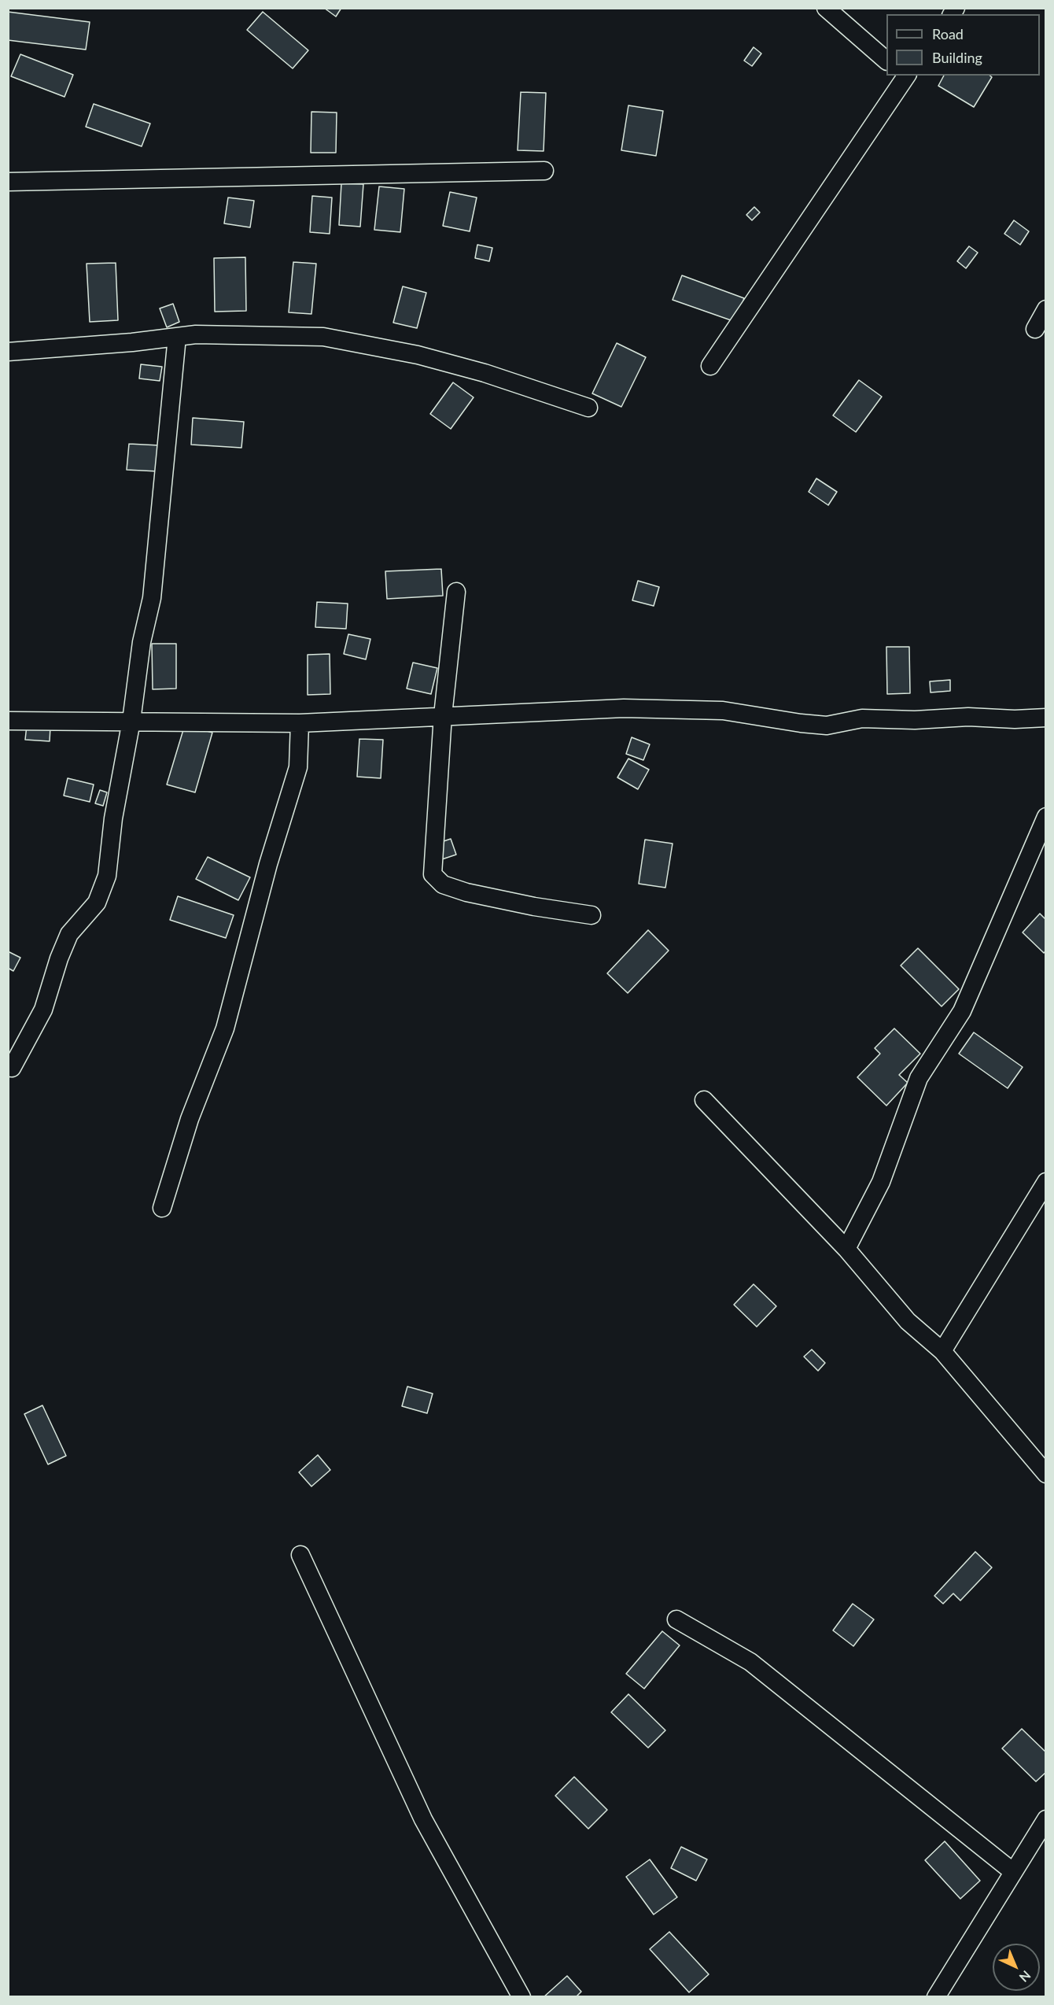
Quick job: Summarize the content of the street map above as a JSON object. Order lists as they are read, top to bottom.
{
  "legend": ["Road", "Building"],
  "north": "bottom right"
}
